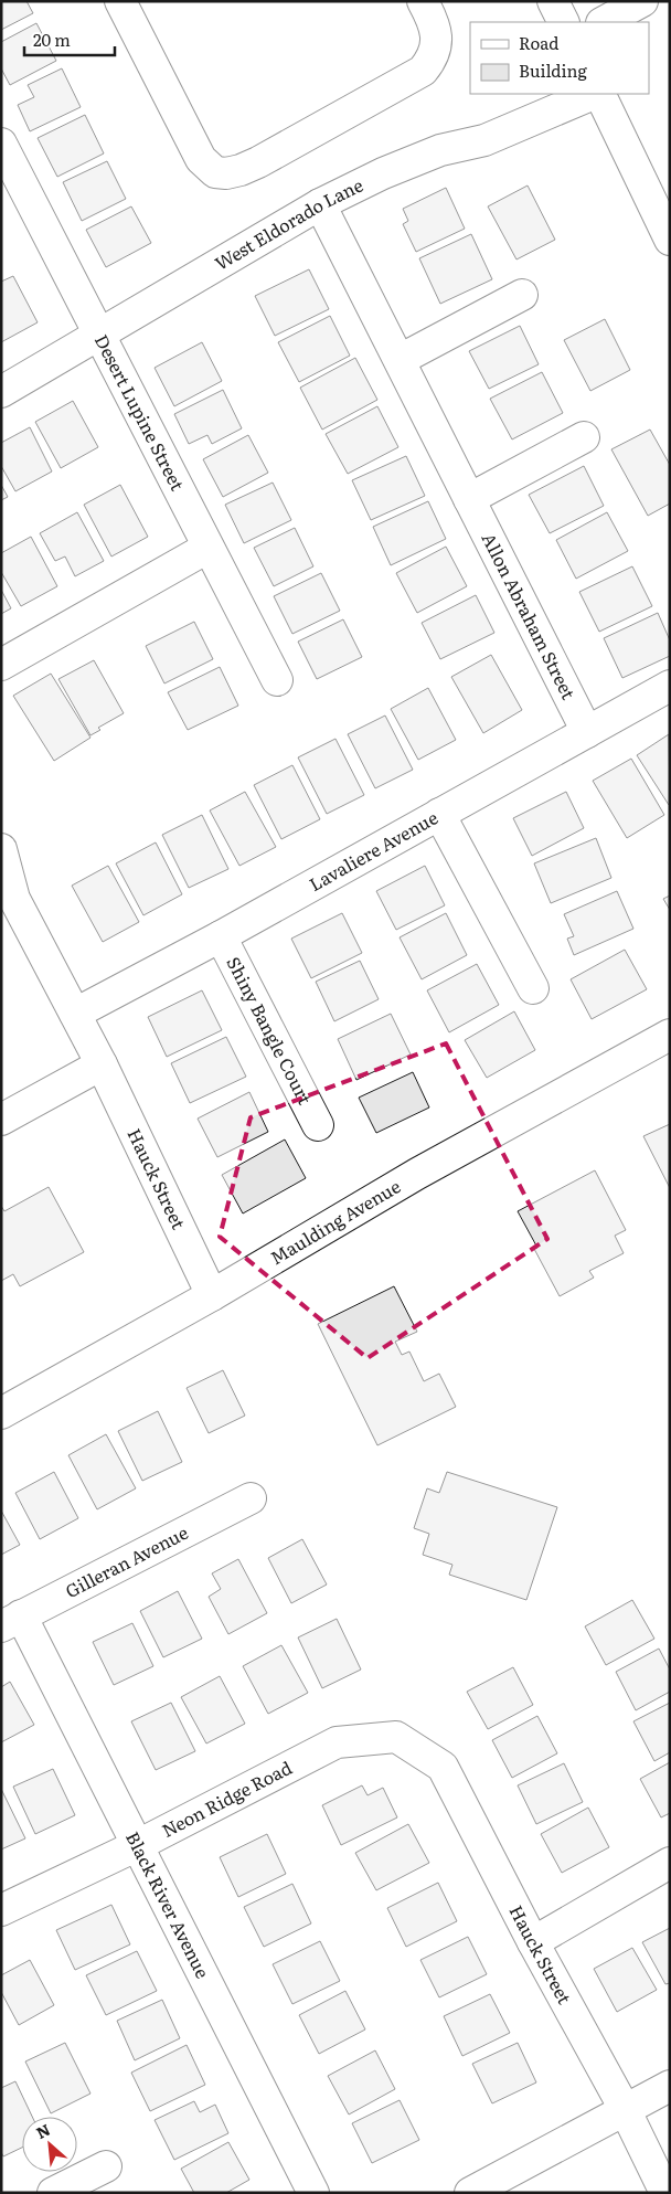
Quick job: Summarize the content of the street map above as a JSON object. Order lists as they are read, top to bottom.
{
  "streets": {
    "street": [
      "West Eldorado Lane",
      "Desert Lupine Street",
      "Allon Abraham Street",
      "Lavaliere Avenue",
      "Shiny Bangle Court",
      "Hauck Street",
      "Maulding Avenue",
      "Gilleran Avenue",
      "Neon Ridge Road",
      "Black River Avenue"
    ]
  },
  "crossings": [
    ["West Eldorado Lane", "Desert Lupine Street"],
    ["West Eldorado Lane", "Allon Abraham Street"],
    ["Allon Abraham Street", "Lavaliere Avenue"],
    ["Lavaliere Avenue", "Shiny Bangle Court"],
    ["Lavaliere Avenue", "Hauck Street"],
    ["Hauck Street", "Maulding Avenue"],
    ["Hauck Street", "Neon Ridge Road"],
    ["Gilleran Avenue", "Black River Avenue"],
    ["Neon Ridge Road", "Black River Avenue"]
  ],
  "legend": ["Road", "Building"],
  "scale_bar": "20 m",
  "north": "top left"
}
